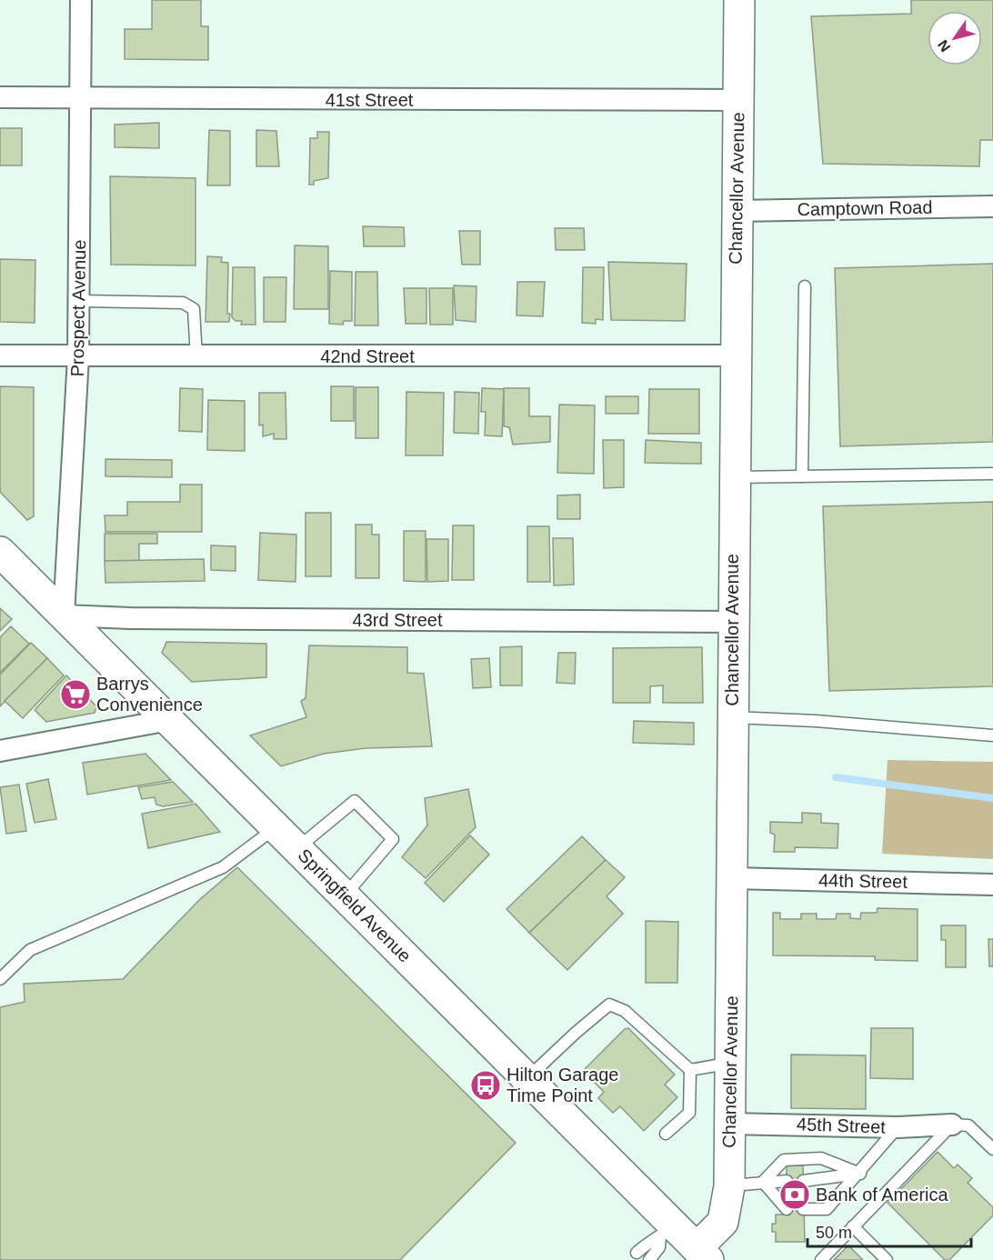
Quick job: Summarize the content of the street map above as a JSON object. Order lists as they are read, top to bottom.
{
  "streets": {
    "main road": ["Chancellor Avenue", "Springfield Avenue"],
    "street": [
      "41st Street",
      "Camptown Road",
      "Prospect Avenue",
      "42nd Street",
      "43rd Street",
      "44th Street",
      "45th Street"
    ]
  },
  "crossings": [
    ["41st Street", "Chancellor Avenue"],
    ["41st Street", "Prospect Avenue"],
    ["Chancellor Avenue", "Camptown Road"],
    ["Chancellor Avenue", "42nd Street"],
    ["Chancellor Avenue", "43rd Street"],
    ["Chancellor Avenue", "44th Street"],
    ["Chancellor Avenue", "Springfield Avenue"],
    ["Chancellor Avenue", "45th Street"],
    ["Prospect Avenue", "42nd Street"],
    ["Prospect Avenue", "43rd Street"],
    ["Prospect Avenue", "Springfield Avenue"],
    ["43rd Street", "Springfield Avenue"]
  ],
  "places": {
    "supermarket": ["Barrys Convenience"],
    "bus stop": ["Hilton Garage Time Point"],
    "bank": ["Bank of America"]
  },
  "scale_bar": "50 m",
  "north": "bottom left"
}
